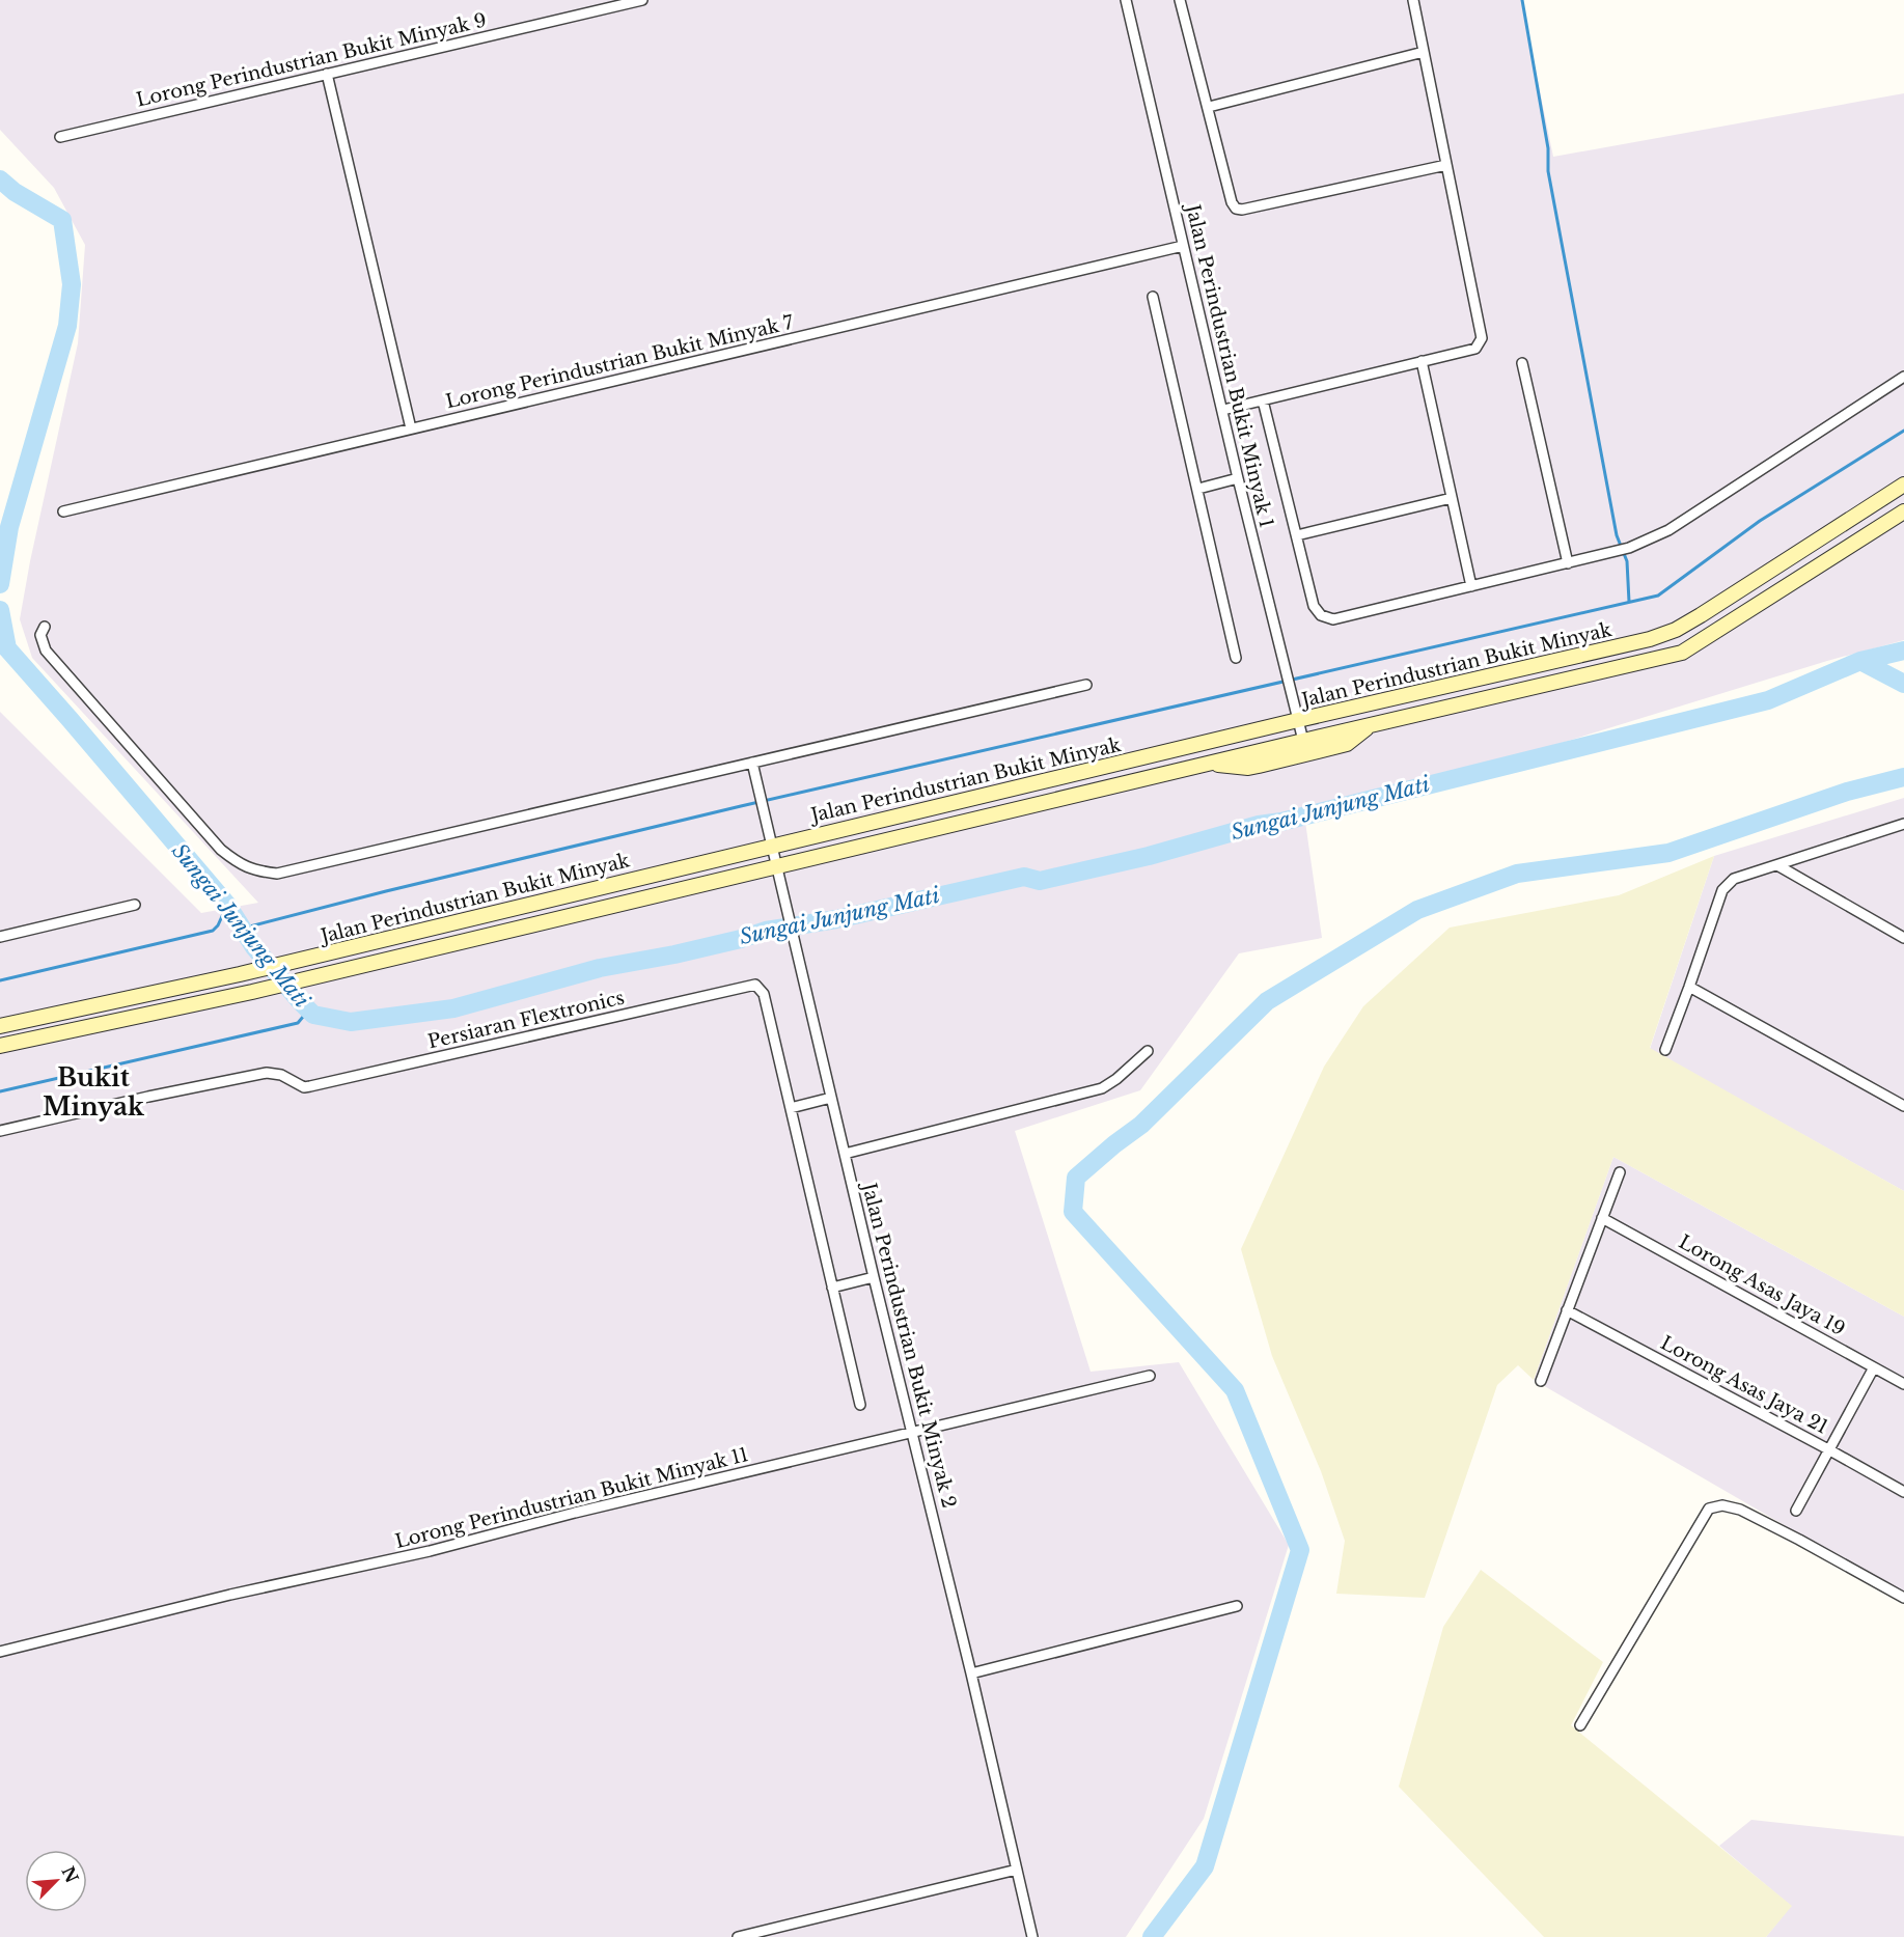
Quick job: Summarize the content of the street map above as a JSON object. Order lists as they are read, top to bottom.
{
  "streets": {
    "main road": ["Jalan Perindustrian Bukit Minyak"],
    "street": [
      "Lorong Perindustrian Bukit Minyak 9",
      "Lorong Perindustrian Bukit Minyak 7",
      "Jalan Perindustrian Bukit Minyak 1",
      "Persiaran Flextronics",
      "Lorong Asas Jaya 19",
      "Jalan Perindustrian Bukit Minyak 2",
      "Lorong Asas Jaya 21",
      "Lorong Perindustrian Bukit Minyak 11"
    ]
  },
  "crossings": [
    ["Lorong Perindustrian Bukit Minyak 7", "Jalan Perindustrian Bukit Minyak 1"],
    ["Jalan Perindustrian Bukit Minyak 1", "Jalan Perindustrian Bukit Minyak"],
    ["Jalan Perindustrian Bukit Minyak", "Jalan Perindustrian Bukit Minyak 2"],
    ["Jalan Perindustrian Bukit Minyak 2", "Lorong Perindustrian Bukit Minyak 11"]
  ],
  "districts": ["Bukit Minyak"],
  "water": ["Sungai Junjung Mati"],
  "north": "top right"
}
